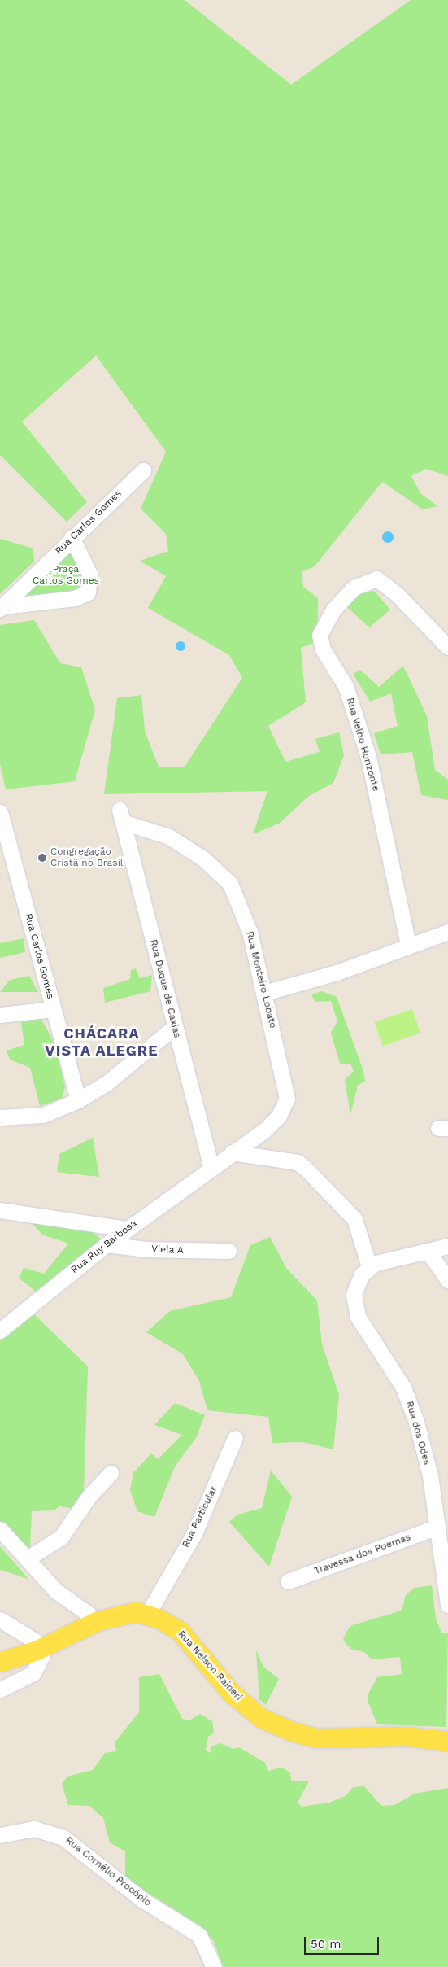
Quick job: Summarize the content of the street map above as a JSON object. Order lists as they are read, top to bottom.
{
  "streets": {
    "main road": ["Rua Nelson Raineri"],
    "street": [
      "Rua Carlos Gomes",
      "Rua Velho Horizonte",
      "Rua Monteiro Lobato",
      "Rua Duque de Caxias",
      "Rua Ruy Barbosa",
      "Viela A",
      "Rua dos Odes",
      "Rua Particular",
      "Travessa dos Poemas",
      "Rua Cornélio Procópio"
    ]
  },
  "crossings": [
    ["Rua Monteiro Lobato", "Rua Duque de Caxias"],
    ["Rua Monteiro Lobato", "Rua Ruy Barbosa"],
    ["Rua Duque de Caxias", "Rua Ruy Barbosa"],
    ["Rua Ruy Barbosa", "Viela A"],
    ["Rua dos Odes", "Travessa dos Poemas"],
    ["Rua Particular", "Rua Nelson Raineri"]
  ],
  "districts": ["CHÁCARA VISTA ALEGRE"],
  "parks": ["Praça Carlos Gomes"],
  "places": ["Congregação Cristã no Brasil"],
  "scale_bar": "50 m"
}
